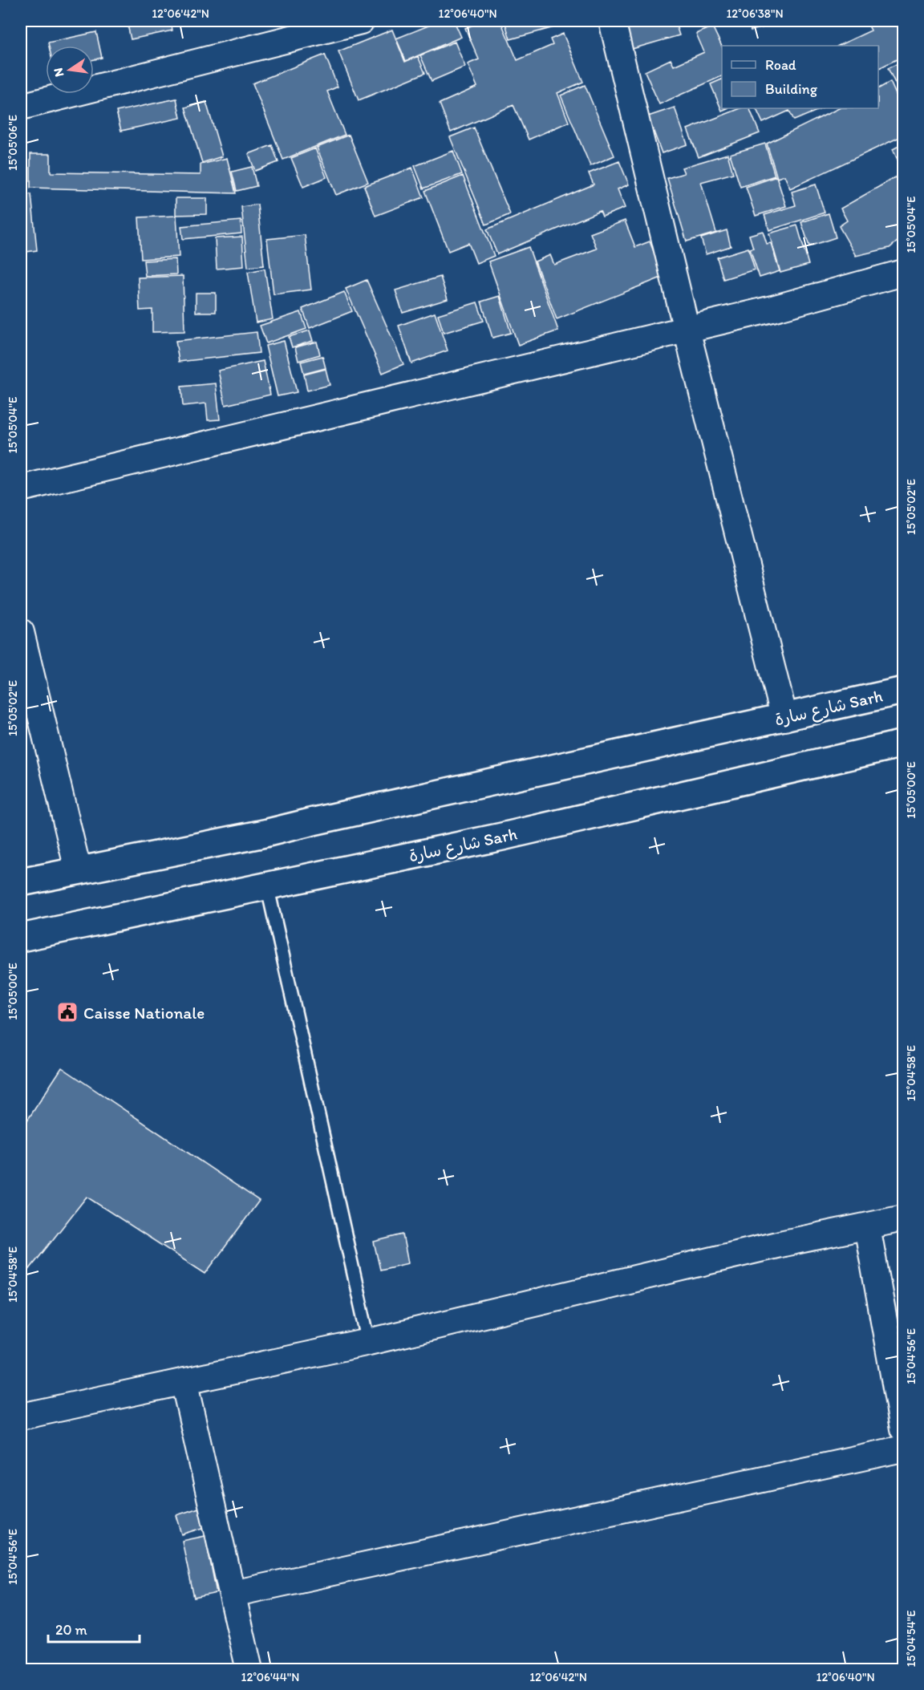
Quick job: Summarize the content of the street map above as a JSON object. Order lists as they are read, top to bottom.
{
  "streets": {
    "highway": ["شارع سارة Sarh"]
  },
  "places": {
    "public building": ["Caisse Nationale"]
  },
  "legend": ["Road", "Building"],
  "scale_bar": "20 m",
  "north": "left",
  "coordinates": [
    "12°06'42\"N",
    "12°06'40\"N",
    "12°06'38\"N",
    "15°05'06\"E",
    "15°05'04\"E",
    "15°05'02\"E",
    "15°05'00\"E",
    "15°04'58\"E",
    "15°04'56\"E",
    "15°04'54\"E",
    "12°06'44\"N"
  ]
}
